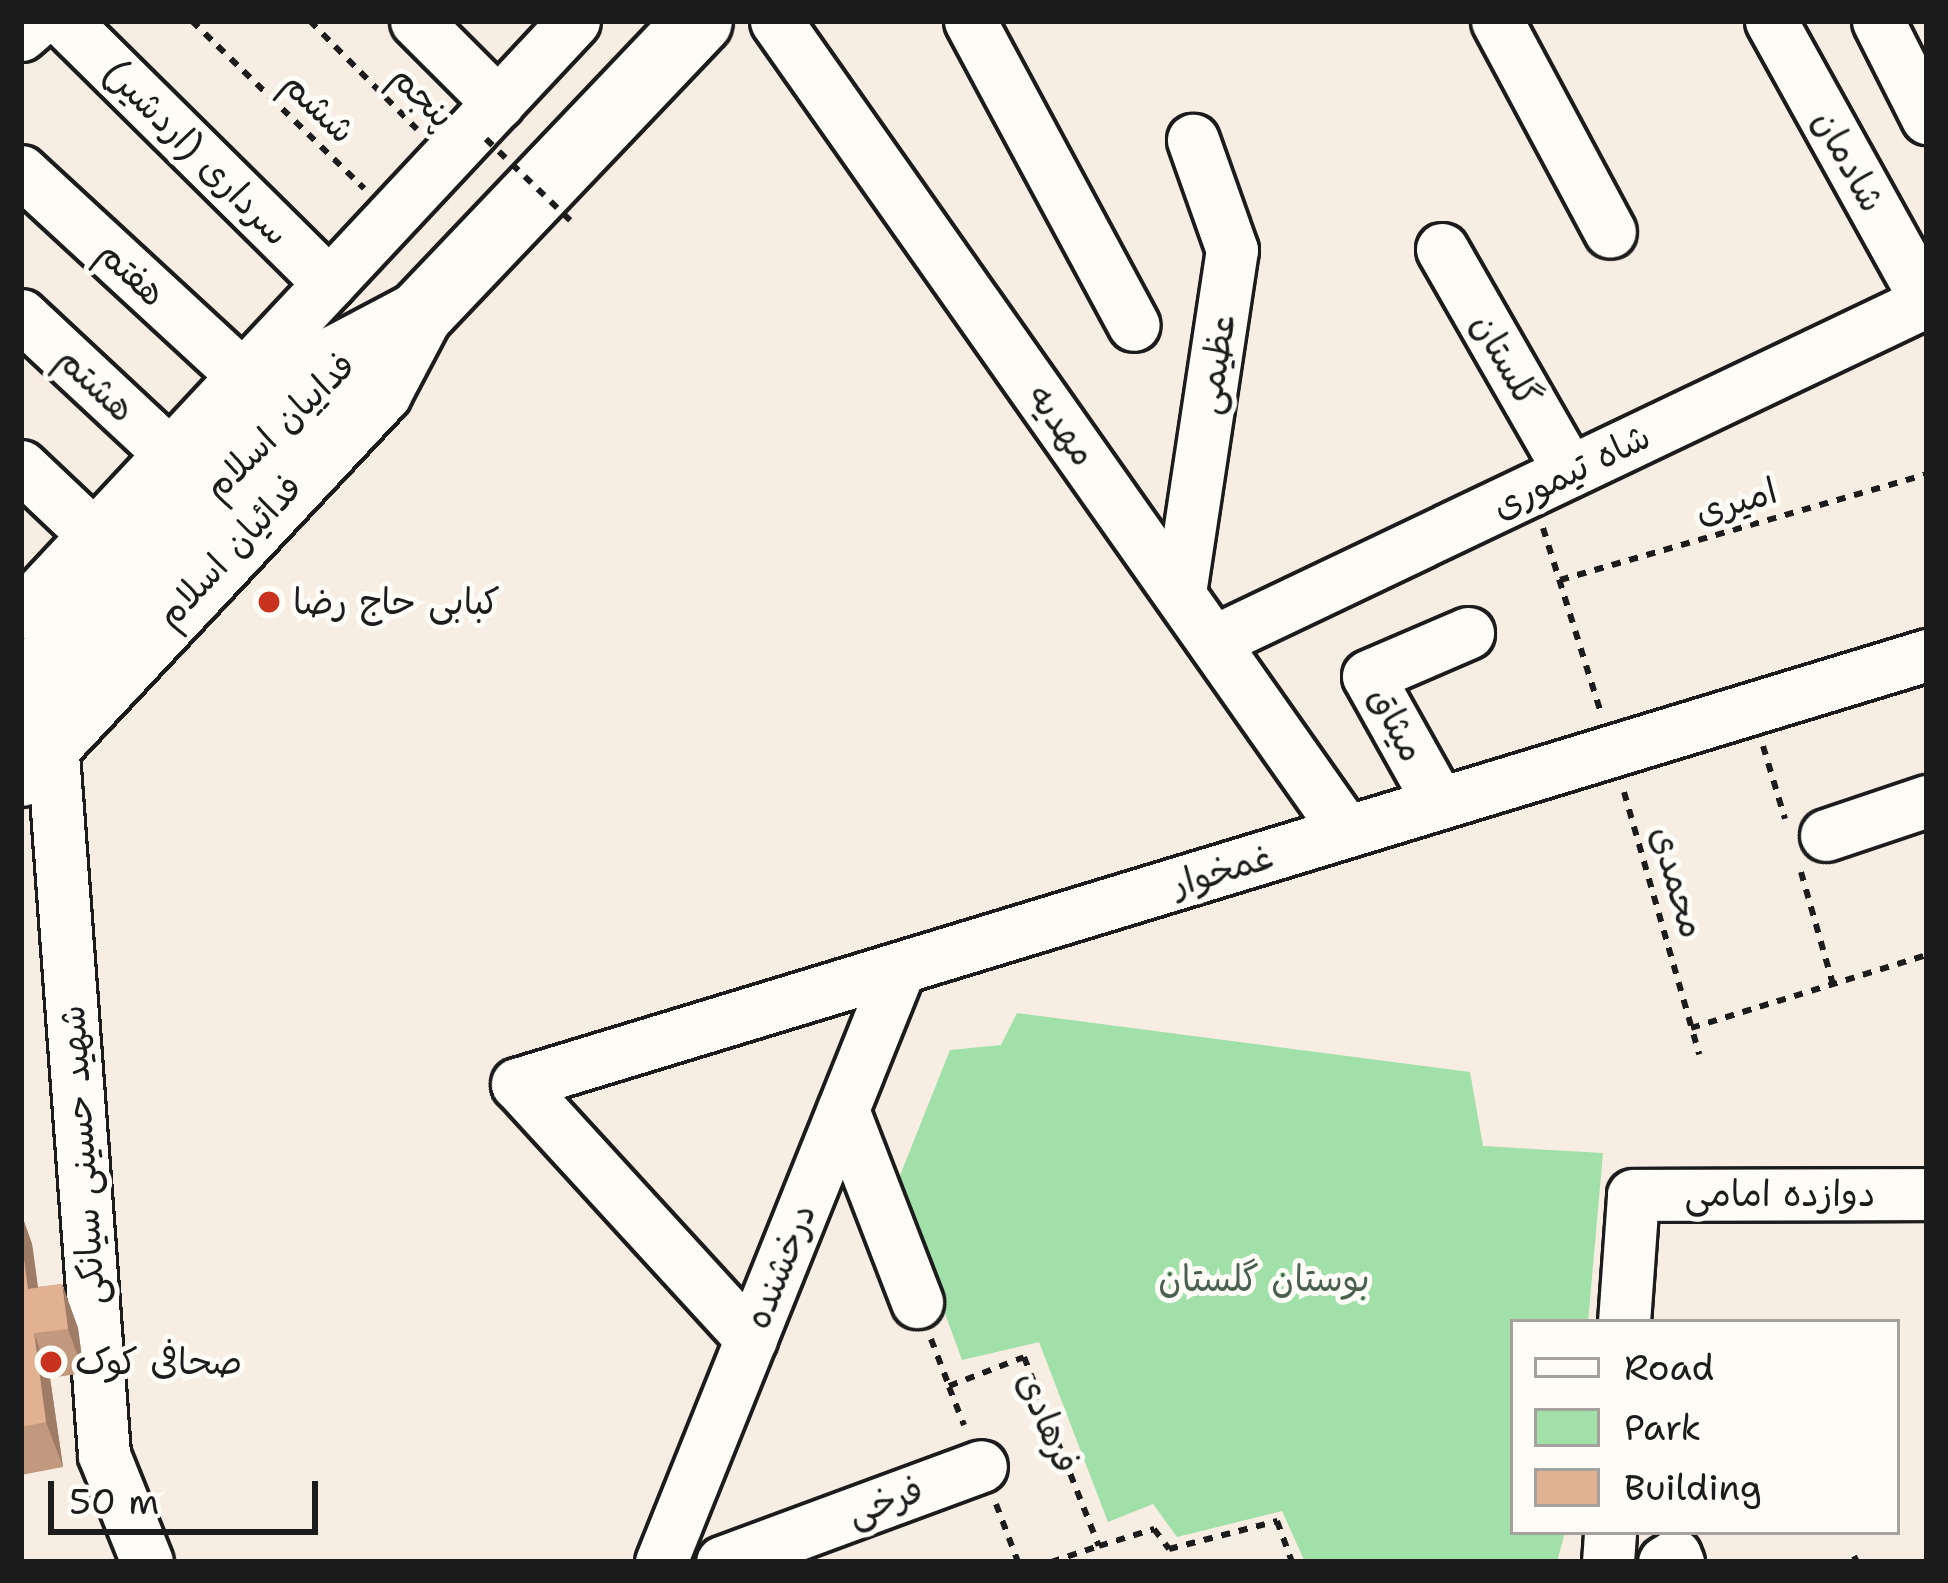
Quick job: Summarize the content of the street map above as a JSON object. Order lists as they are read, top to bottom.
{
  "streets": {
    "main road": ["فداییان اسلام"],
    "street": [
      "سرداری (اردشیر)",
      "شادمان",
      "هفتم",
      "گلستان",
      "عظیمی",
      "هشتم",
      "مهدیه",
      "شاه تیموری",
      "میثاق",
      "غمخوار",
      "شهید حسینی سیانکی",
      "دوازده امامی",
      "درخشنده",
      "فرخی"
    ],
    "path": [
      "پنجم",
      "ششم",
      "امیری",
      "محمدی",
      "فرهادی"
    ]
  },
  "crossings": [
    ["شادمان", "شاه تیموری"],
    ["گلستان", "شاه تیموری"],
    ["گلستان", "محمدی"],
    ["عظیمی", "مهدیه"],
    ["مهدیه", "شاه تیموری"],
    ["مهدیه", "غمخوار"],
    ["فداییان اسلام", "شهید حسینی سیانکی"],
    ["شاه تیموری", "محمدی"],
    ["امیری", "محمدی"],
    ["میثاق", "غمخوار"],
    ["غمخوار", "محمدی"],
    ["غمخوار", "درخشنده"]
  ],
  "parks": ["بوستان گلستان"],
  "places": ["کبابی حاج رضا", "صحافی کوک"],
  "legend": ["Road", "Park", "Building"],
  "scale_bar": "50 m"
}
